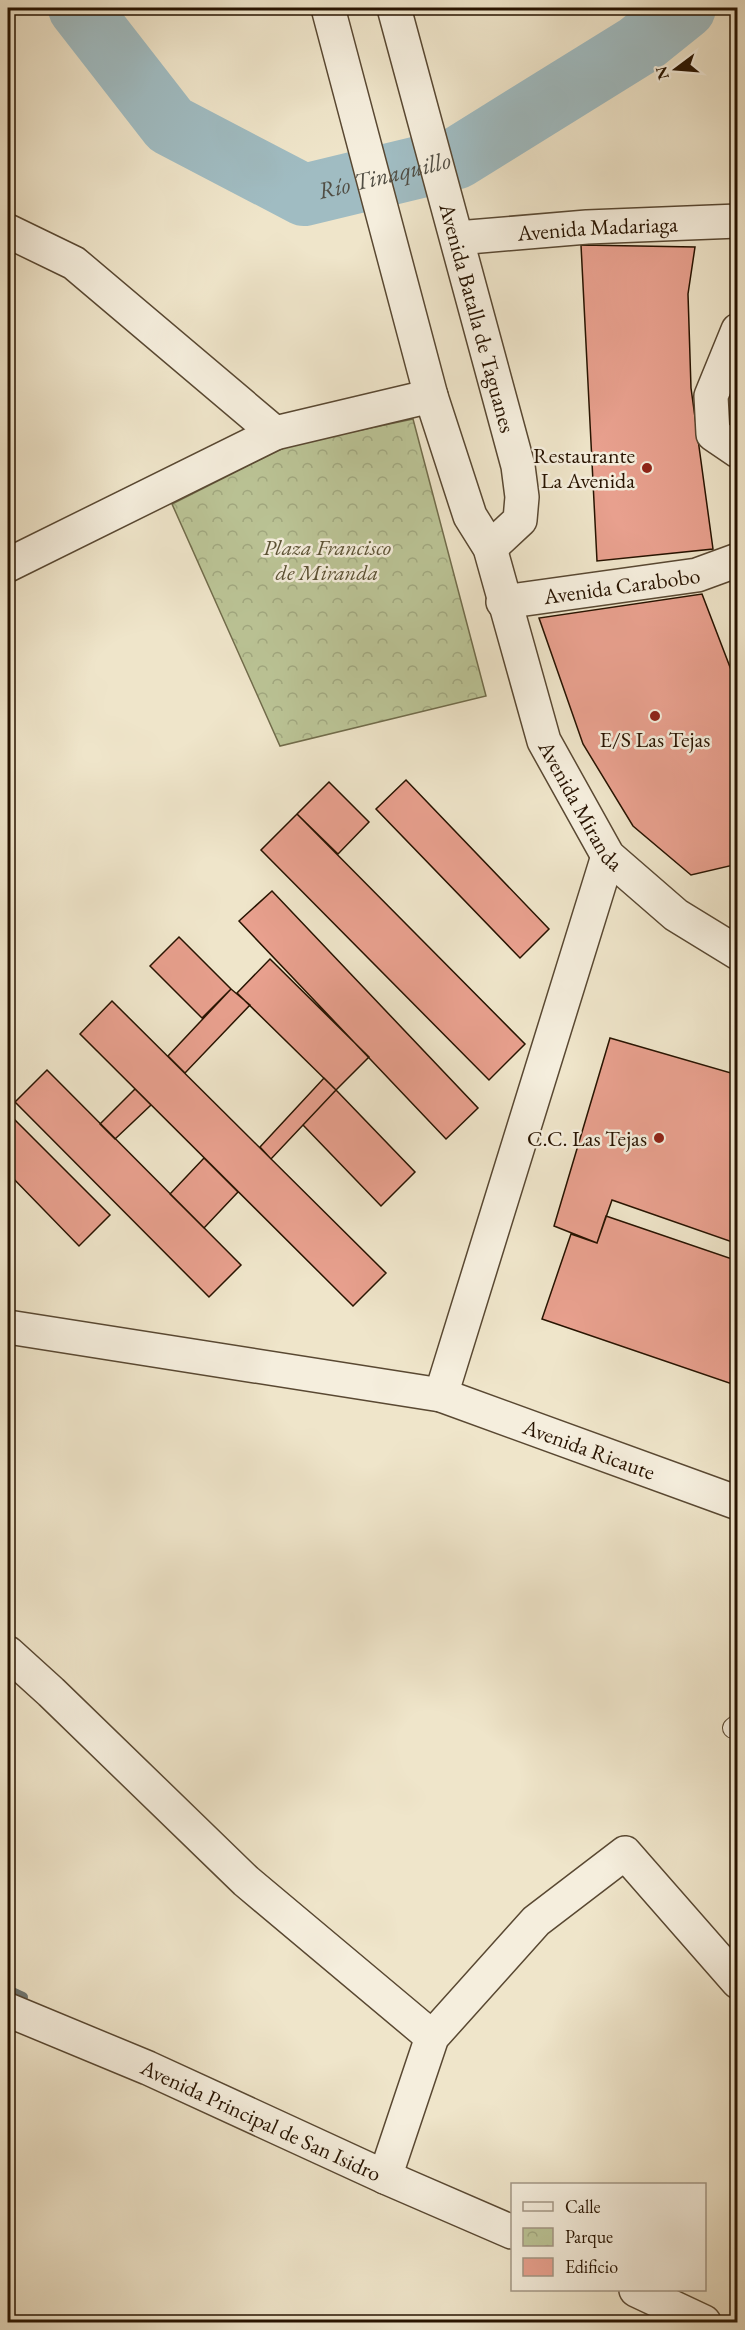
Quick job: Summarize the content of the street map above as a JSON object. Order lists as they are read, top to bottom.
{
  "streets": {
    "street": [
      "Avenida Madariaga",
      "Avenida Batalla de Taguanes",
      "Avenida Carabobo",
      "Avenida Miranda",
      "Avenida Ricaute",
      "Avenida Principal de San Isidro"
    ]
  },
  "crossings": [
    ["Avenida Madariaga", "Avenida Batalla de Taguanes"],
    ["Avenida Carabobo", "Avenida Miranda"]
  ],
  "water": ["Río Tinaquillo"],
  "parks": ["Plaza Francisco de Miranda"],
  "places": ["Restaurante La Avenida", "E/S Las Tejas", "C.C. Las Tejas"],
  "legend": ["Calle", "Parque", "Edificio"],
  "north": "left"
}
